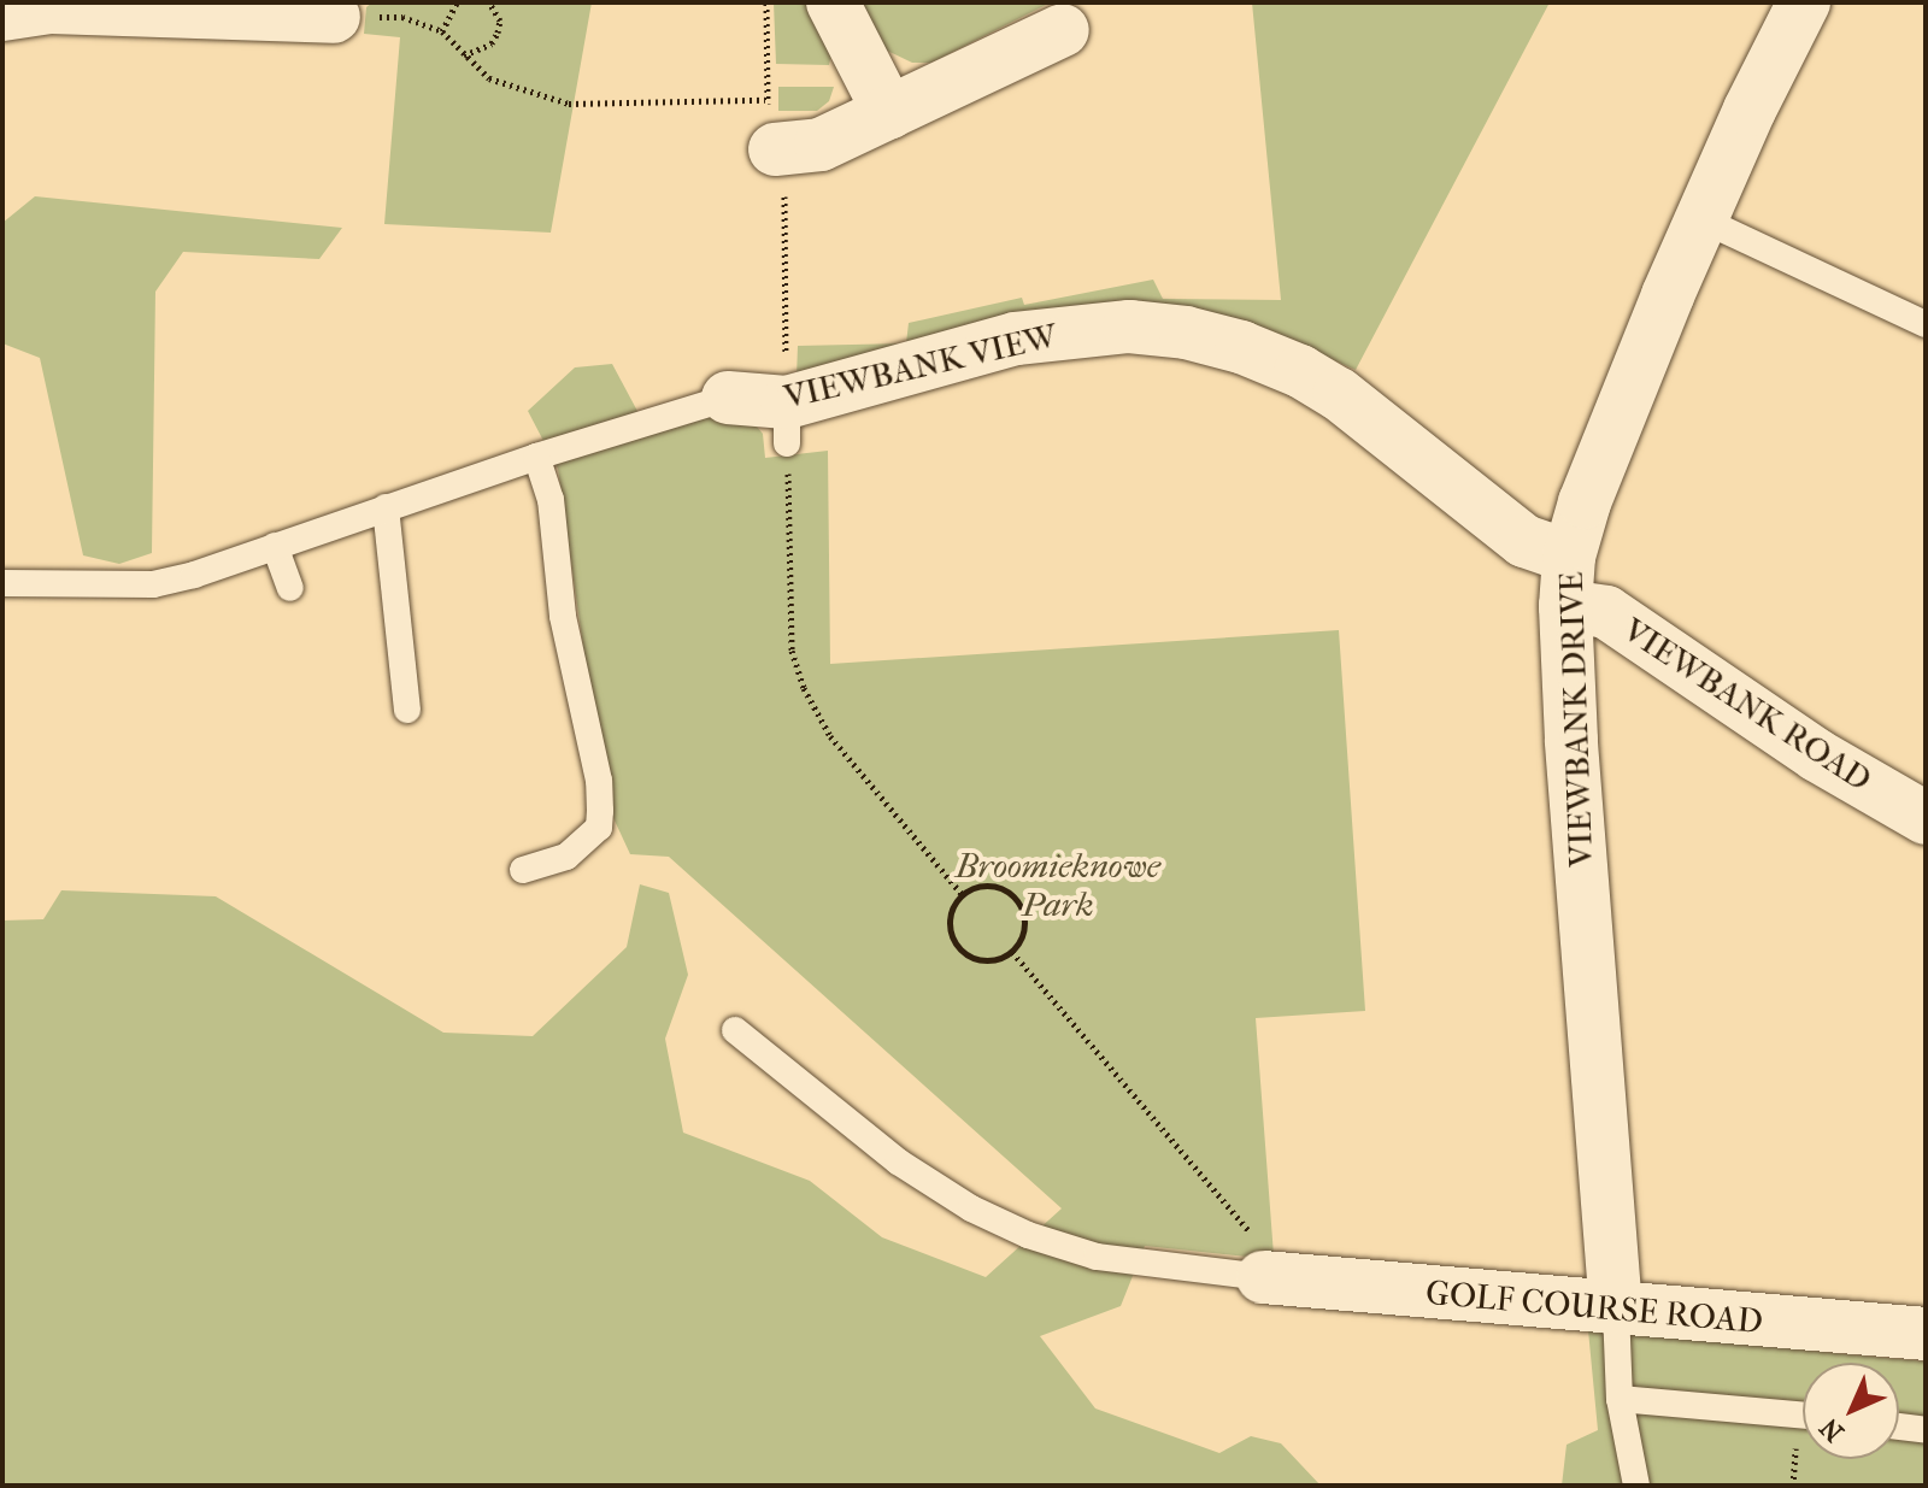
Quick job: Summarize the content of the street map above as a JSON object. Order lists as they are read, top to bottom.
{
  "streets": {
    "street": [
      "VIEWBANK VIEW",
      "VIEWBANK ROAD",
      "VIEWBANK DRIVE",
      "GOLF COURSE ROAD"
    ]
  },
  "crossings": [
    ["VIEWBANK VIEW", "VIEWBANK ROAD"],
    ["VIEWBANK VIEW", "VIEWBANK DRIVE"],
    ["VIEWBANK ROAD", "VIEWBANK DRIVE"],
    ["VIEWBANK DRIVE", "GOLF COURSE ROAD"]
  ],
  "parks": ["Broomieknowe Park"],
  "north": "bottom left"
}
